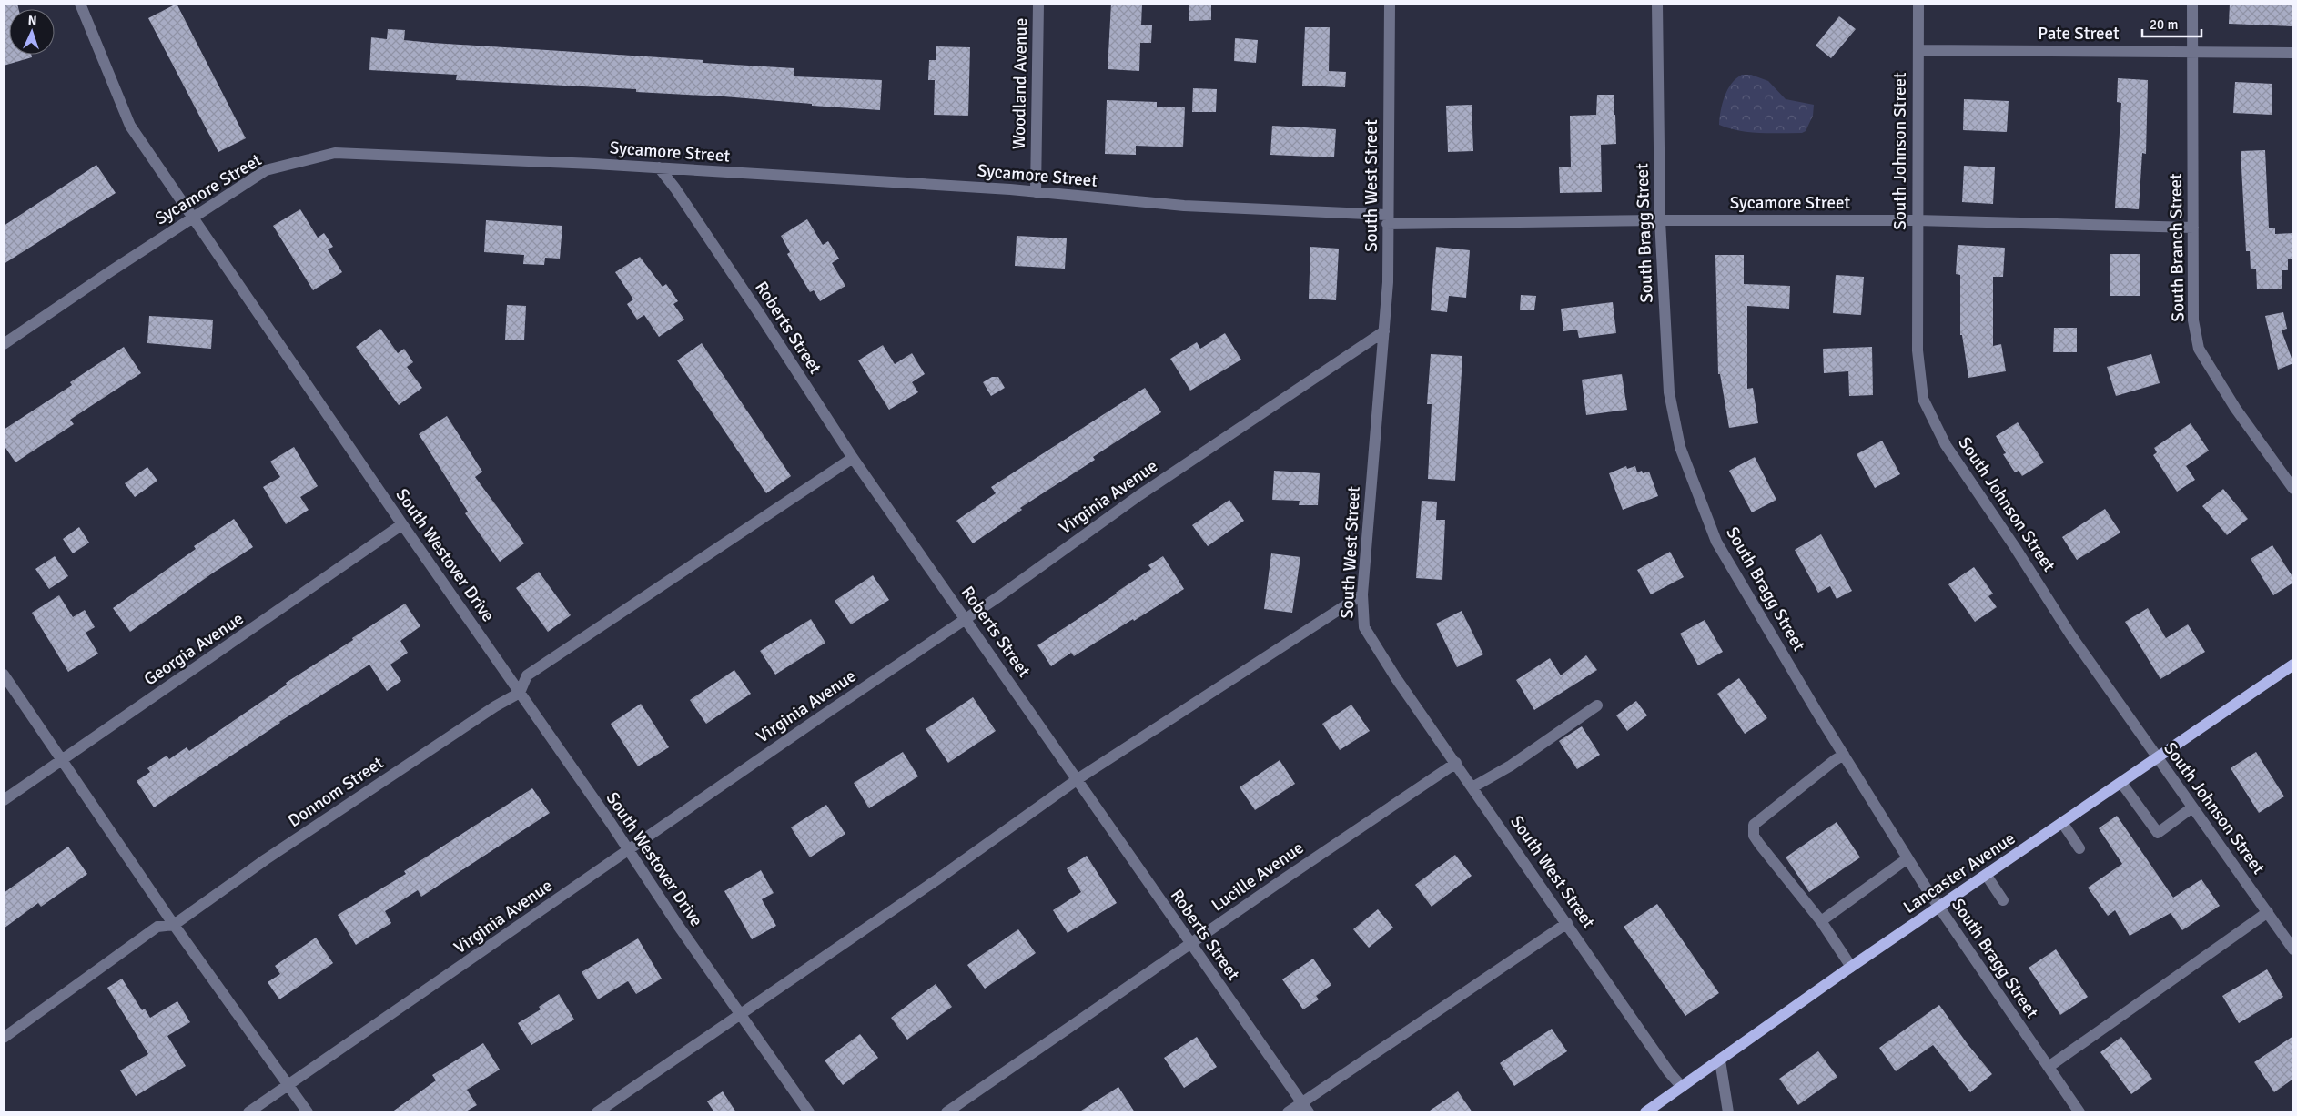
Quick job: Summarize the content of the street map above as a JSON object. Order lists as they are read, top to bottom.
{
  "streets": {
    "main road": ["Lancaster Avenue"],
    "street": [
      "Pate Street",
      "Woodland Avenue",
      "South Johnson Street",
      "Sycamore Street",
      "South West Street",
      "South Bragg Street",
      "South Branch Street",
      "Roberts Street",
      "Virginia Avenue",
      "South Westover Drive",
      "Georgia Avenue",
      "Donnom Street",
      "Lucille Avenue"
    ]
  },
  "crossings": [
    ["Pate Street", "South Johnson Street"],
    ["Pate Street", "South Branch Street"],
    ["Woodland Avenue", "Sycamore Street"],
    ["South Johnson Street", "Sycamore Street"],
    ["South Johnson Street", "Lancaster Avenue"],
    ["Sycamore Street", "South West Street"],
    ["Sycamore Street", "South Bragg Street"],
    ["Sycamore Street", "South Branch Street"],
    ["Sycamore Street", "Roberts Street"],
    ["Sycamore Street", "South Westover Drive"],
    ["South West Street", "Virginia Avenue"],
    ["South West Street", "Lancaster Avenue"],
    ["South West Street", "Lucille Avenue"],
    ["South Bragg Street", "Lancaster Avenue"],
    ["Roberts Street", "Virginia Avenue"],
    ["Roberts Street", "Lucille Avenue"],
    ["Virginia Avenue", "South Westover Drive"],
    ["South Westover Drive", "Georgia Avenue"],
    ["South Westover Drive", "Donnom Street"]
  ],
  "scale_bar": "20 m",
  "north": "top"
}
